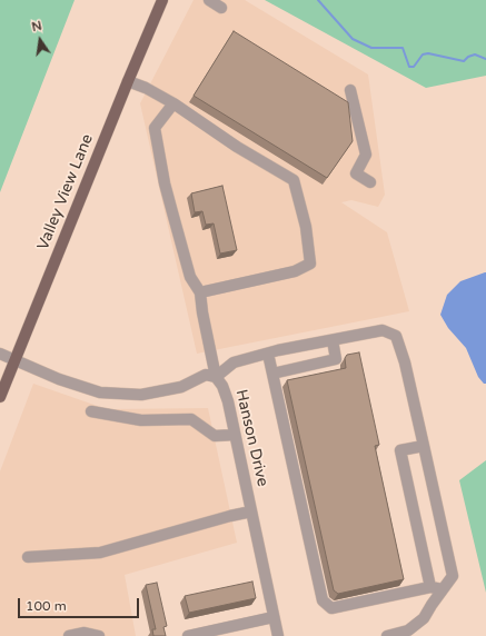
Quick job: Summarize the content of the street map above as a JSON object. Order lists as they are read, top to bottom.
{
  "streets": {
    "main road": ["Valley View Lane"],
    "street": ["Hanson Drive"]
  },
  "crossings": [
    ["Valley View Lane", "Hanson Drive"]
  ],
  "scale_bar": "100 m",
  "north": "top"
}
